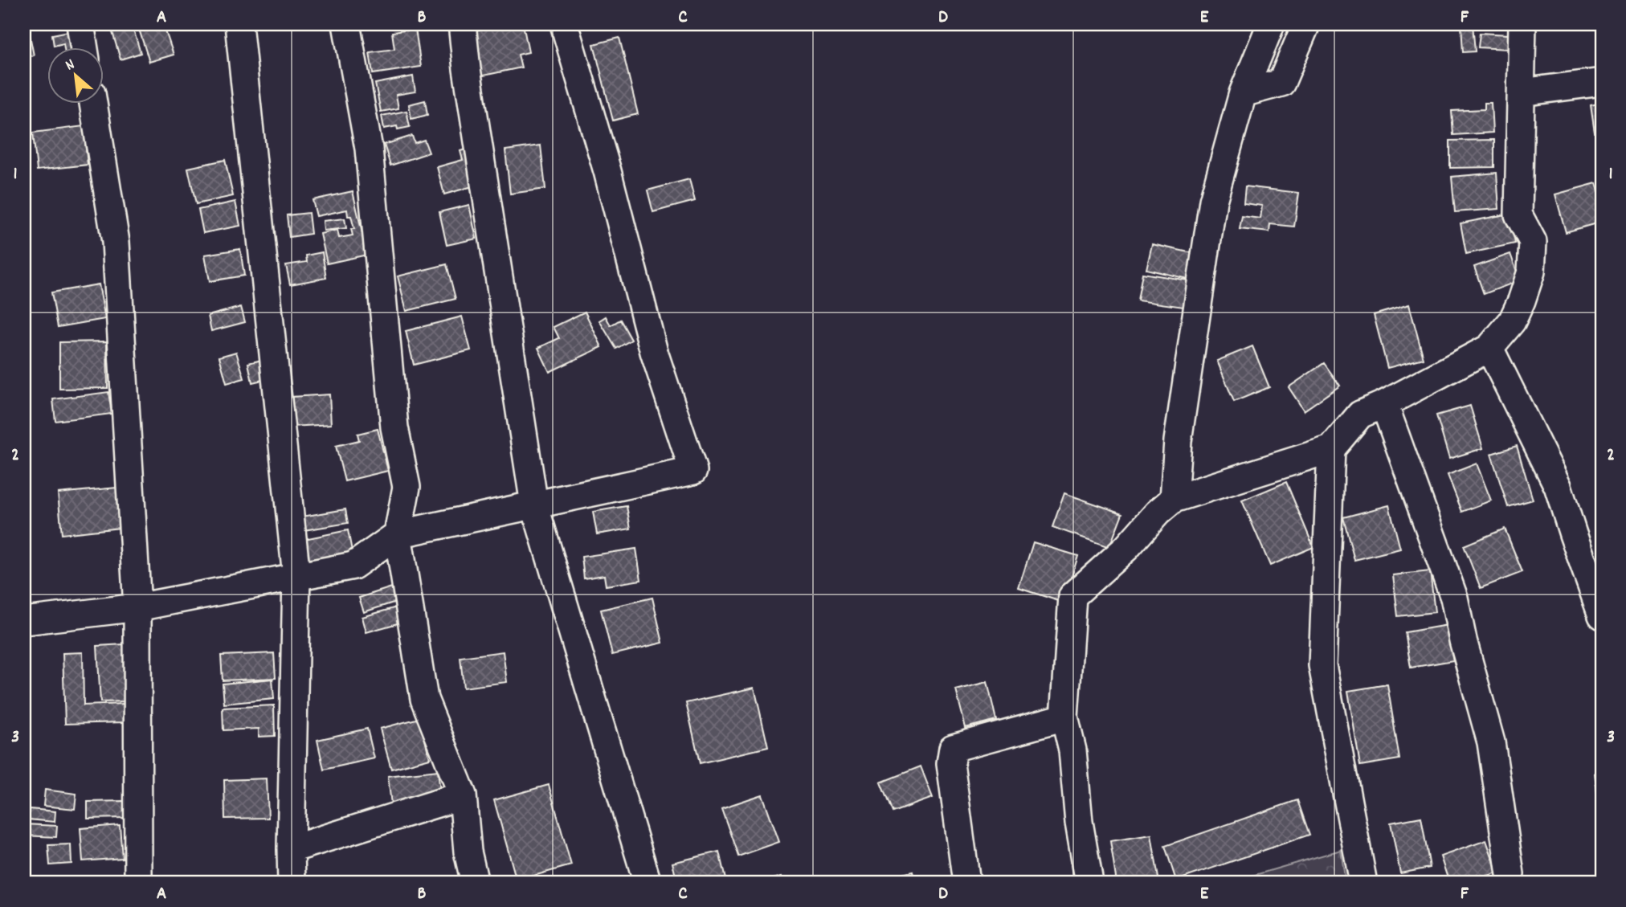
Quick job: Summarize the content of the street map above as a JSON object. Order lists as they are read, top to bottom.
{
  "north": "top left",
  "grid": {
    "columns": [
      "A",
      "B",
      "C",
      "D",
      "E",
      "F"
    ],
    "rows": ["1", "2", "3"]
  }
}
